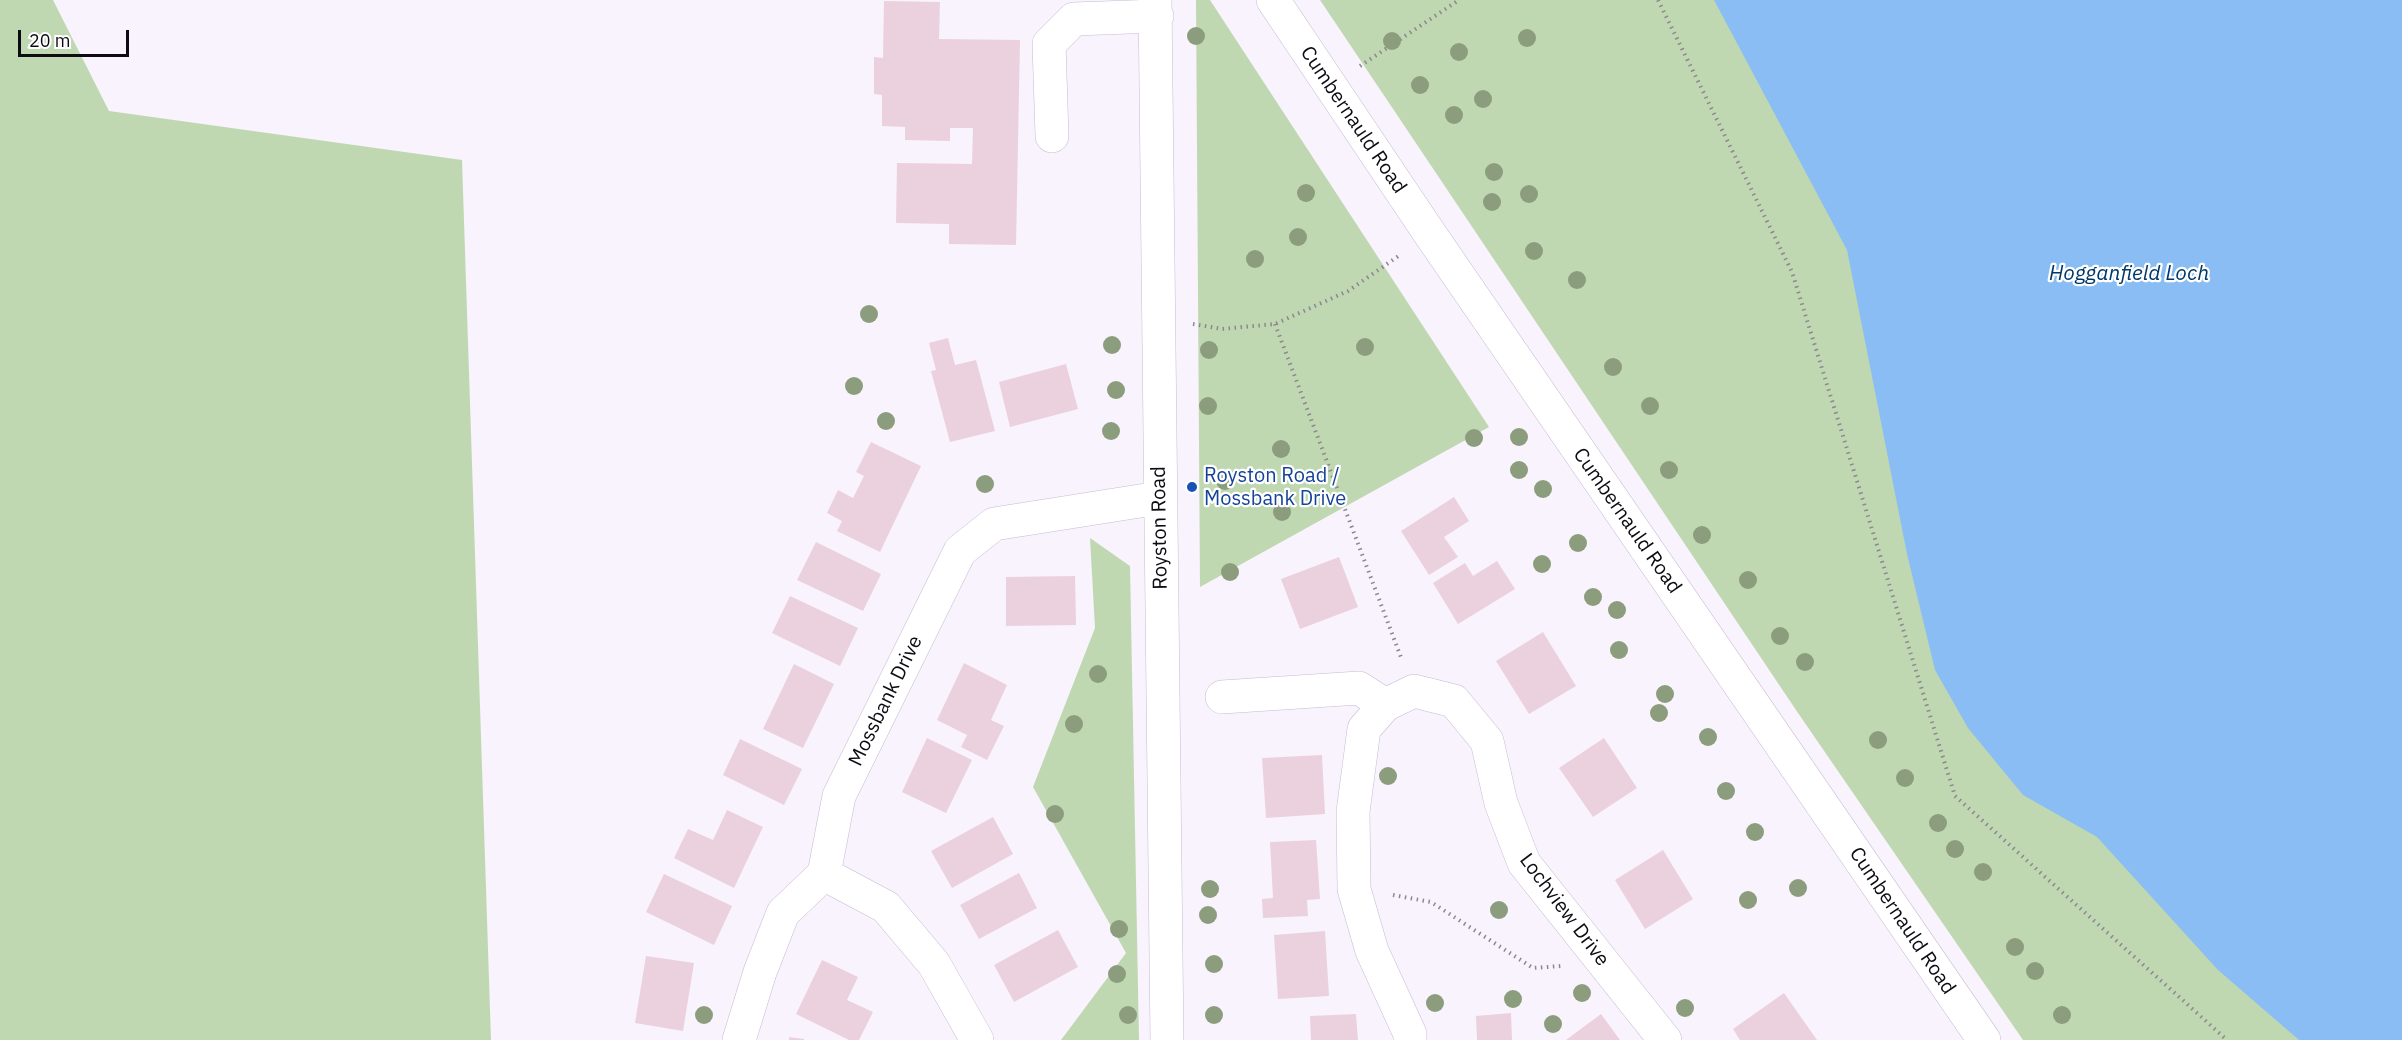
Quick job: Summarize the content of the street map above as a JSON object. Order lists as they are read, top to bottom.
{
  "streets": {
    "street": [
      "Cumbernauld Road",
      "Royston Road",
      "Mossbank Drive",
      "Lochview Drive"
    ]
  },
  "crossings": [
    ["Royston Road", "Mossbank Drive"]
  ],
  "water": ["Hogganfield Loch"],
  "places": ["Royston Road / Mossbank Drive"],
  "scale_bar": "20 m"
}
